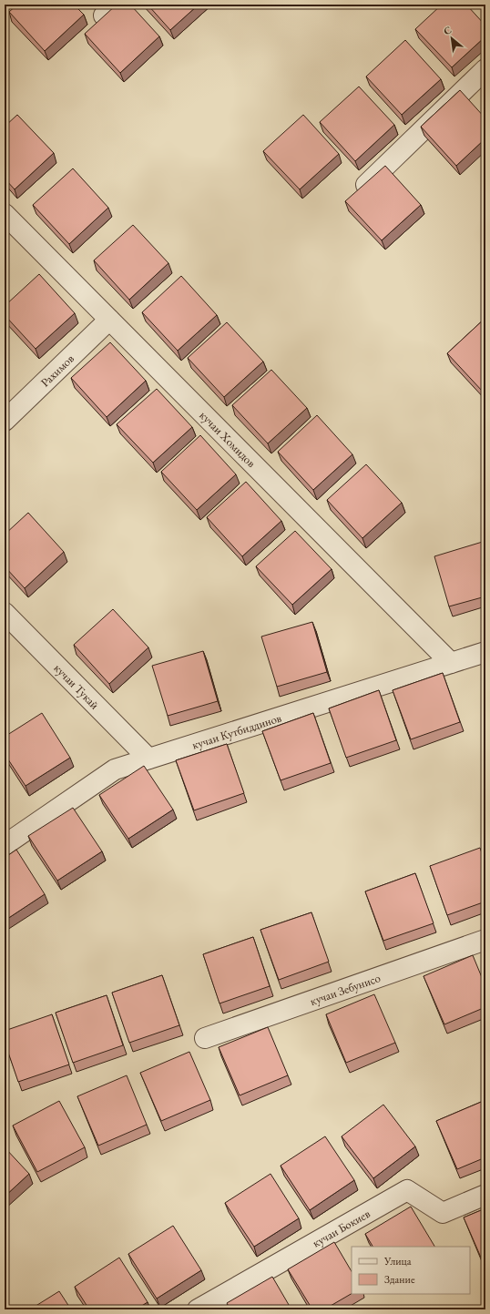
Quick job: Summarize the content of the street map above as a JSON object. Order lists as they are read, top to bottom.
{
  "streets": {
    "street": [
      "Рахимов",
      "кучаи Хомидов",
      "кучаи Тукай",
      "кучаи Кутбиддинов",
      "кучаи Зебунисо",
      "кучаи Бокиев"
    ]
  },
  "crossings": [
    ["Рахимов", "кучаи Хомидов"],
    ["кучаи Хомидов", "кучаи Кутбиддинов"],
    ["кучаи Тукай", "кучаи Кутбиддинов"]
  ],
  "legend": ["Улица", "Здание"],
  "north": "top left"
}
